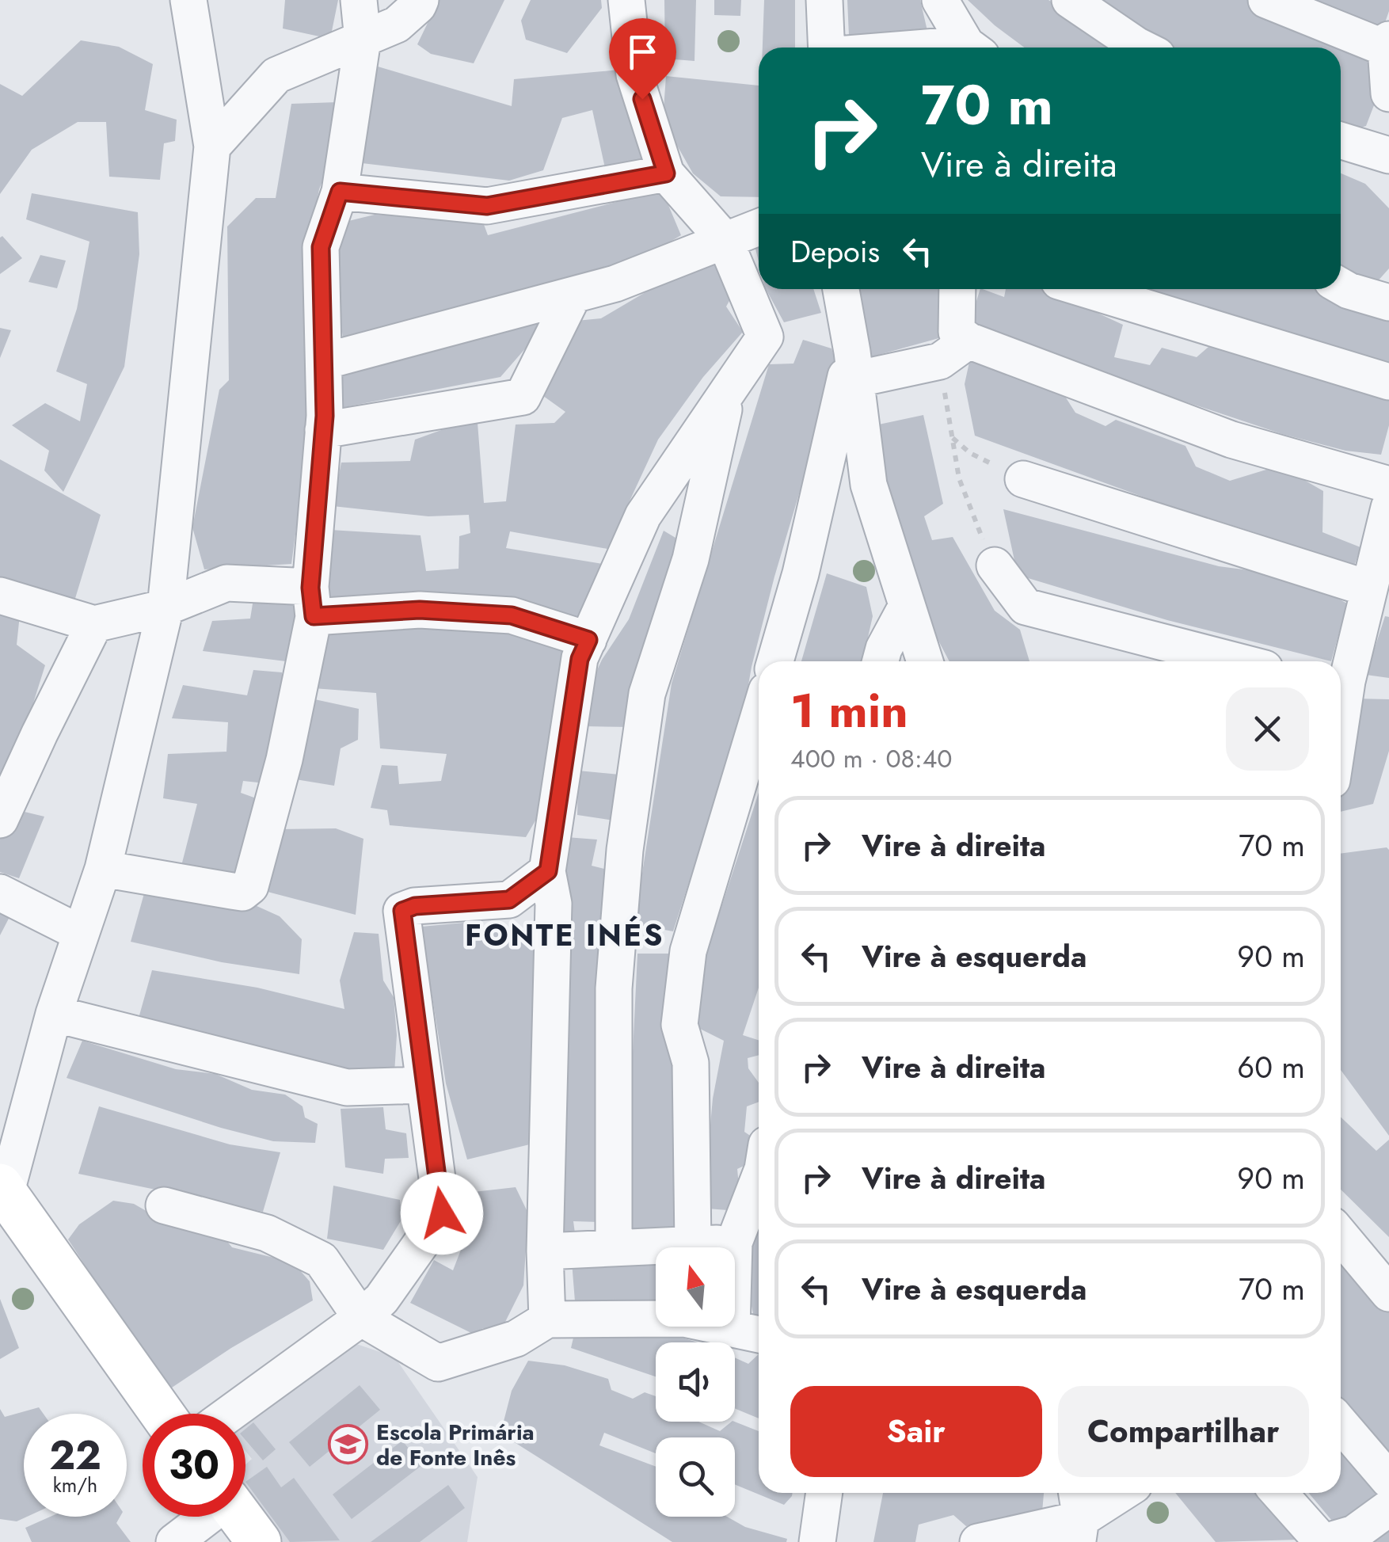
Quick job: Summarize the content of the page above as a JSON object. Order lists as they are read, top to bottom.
{
  "districts": ["FONTE INÉS"],
  "places": {
    "school or university": ["Escola Primária de Fonte Inês"]
  },
  "north": "top",
  "page": {
    "turn": ["70 m", "Vire à direita"],
    "then": "Depois",
    "heading": ["1 min", "400 m · 08:40"],
    "list": [
      {
        "name": "Vire à direita",
        "value": "70 m"
      },
      {
        "name": "Vire à esquerda",
        "value": "90 m"
      },
      {
        "name": "Vire à direita",
        "value": "60 m"
      },
      {
        "name": "Vire à direita",
        "value": "90 m"
      },
      {
        "name": "Vire à esquerda",
        "value": "70 m"
      }
    ],
    "buttons": ["Sair", "Compartilhar"],
    "speed": "22 km/h",
    "limit": "30"
  }
}
